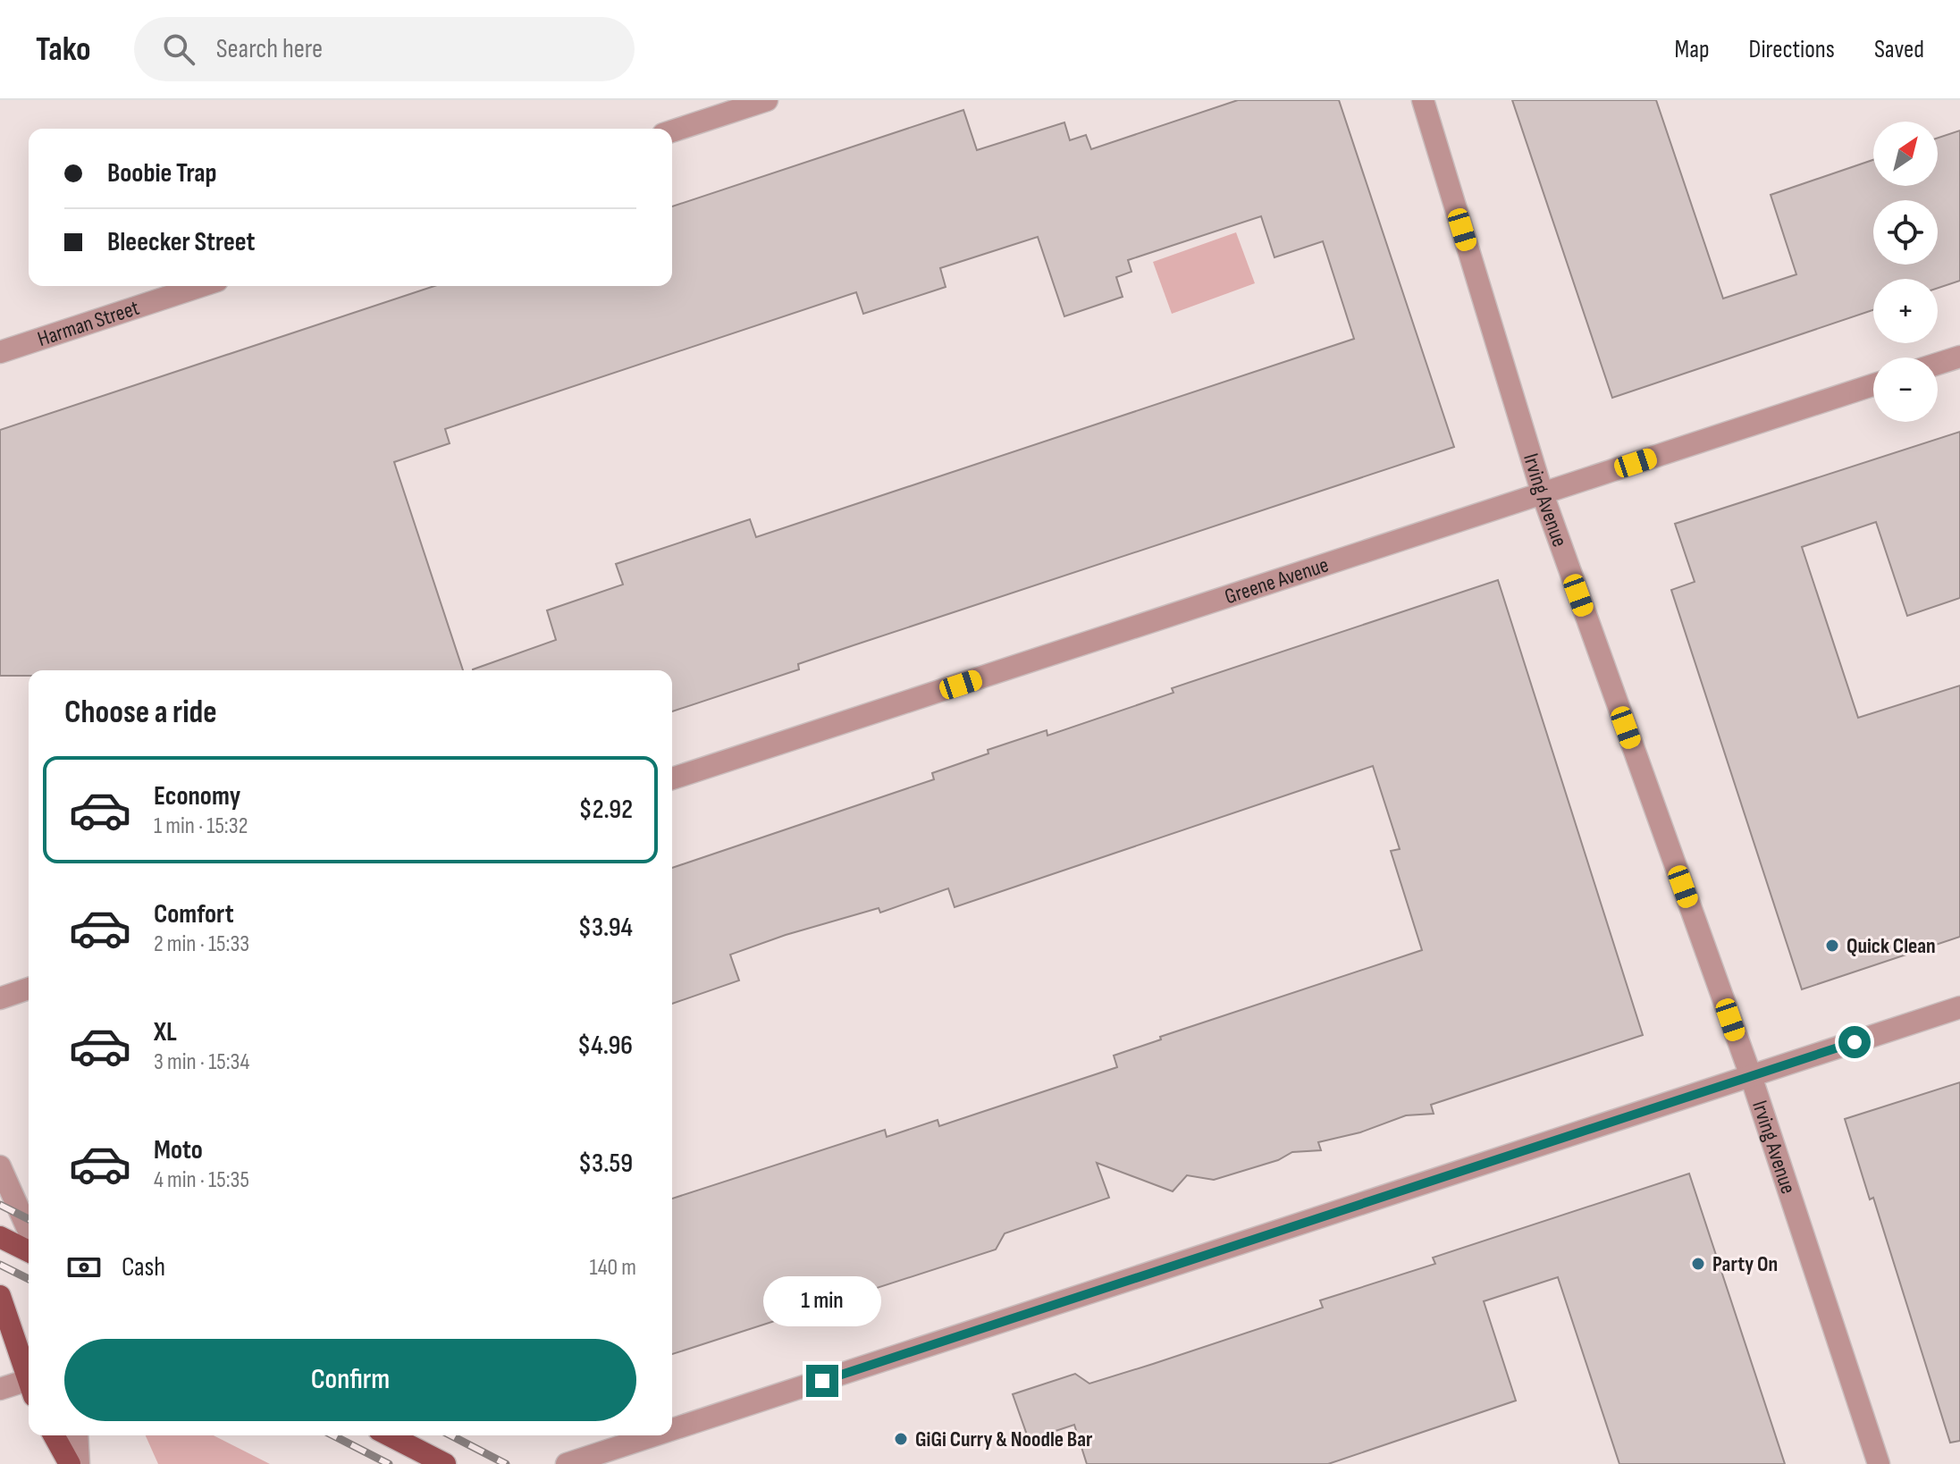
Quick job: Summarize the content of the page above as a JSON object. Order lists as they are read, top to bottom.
{
  "streets": {
    "street": ["Harman Street", "Irving Avenue", "Greene Avenue"]
  },
  "crossings": [
    ["Irving Avenue", "Greene Avenue"]
  ],
  "places": ["Quick Clean", "Party On", "GiGi Curry & Noodle Bar"],
  "north": "top right",
  "page": {
    "header": "Tako",
    "search": "Search here",
    "nav": ["Map", "Directions", "Saved"],
    "map_buttons": ["+", "−"],
    "banner": ["Boobie Trap", "Bleecker Street"],
    "heading": "Choose a ride",
    "list": [
      {
        "name": "Economy",
        "note": "1 min · 15:32",
        "value": "$2.92"
      },
      {
        "name": "Comfort",
        "note": "2 min · 15:33",
        "value": "$3.94"
      },
      {
        "name": "XL",
        "note": "3 min · 15:34",
        "value": "$4.96"
      },
      {
        "name": "Moto",
        "note": "4 min · 15:35",
        "value": "$3.59"
      }
    ],
    "pay": ["Cash", "140 m"],
    "bubble": "1 min",
    "buttons": "Confirm"
  }
}
